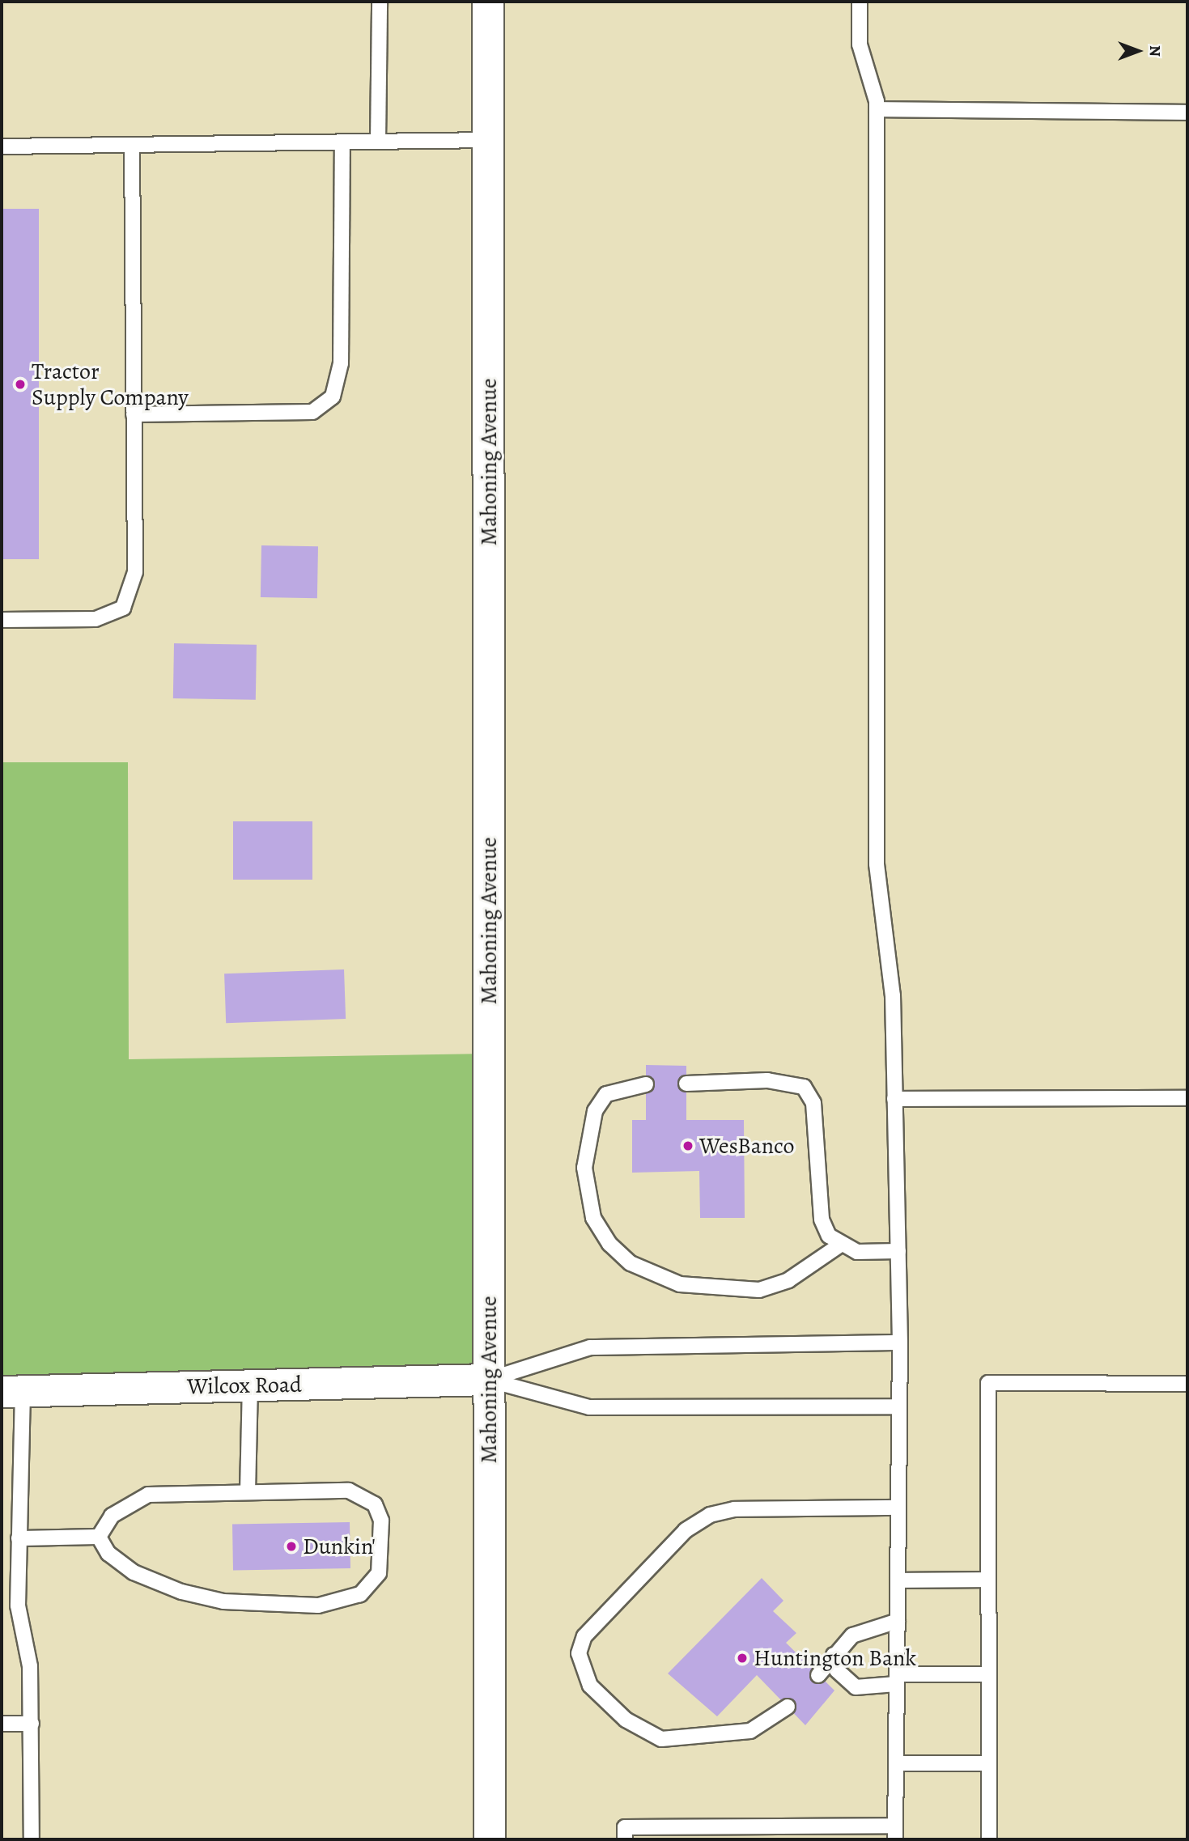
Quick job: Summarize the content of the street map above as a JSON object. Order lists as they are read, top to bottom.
{
  "streets": {
    "main road": ["Mahoning Avenue", "Wilcox Road"]
  },
  "crossings": [
    ["Mahoning Avenue", "Wilcox Road"]
  ],
  "places": [
    "Tractor Supply Company",
    "WesBanco",
    "Dunkin'",
    "Huntington Bank"
  ],
  "north": "right"
}
